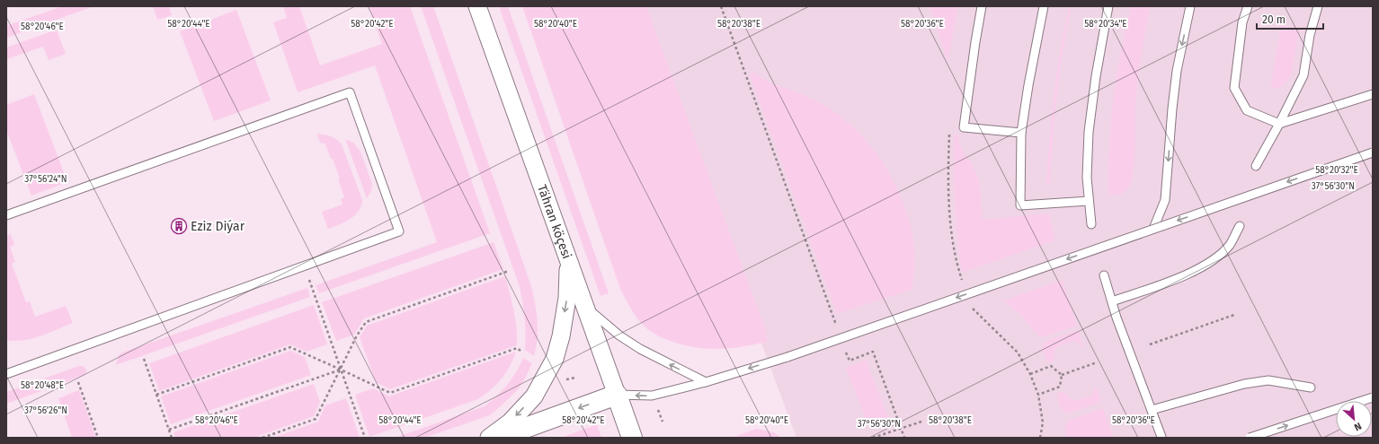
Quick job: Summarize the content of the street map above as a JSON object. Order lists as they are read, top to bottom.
{
  "streets": {
    "street": ["Tähran köçesi"]
  },
  "places": {
    "building": ["Eziz Diýar"]
  },
  "scale_bar": "20 m",
  "north": "bottom right",
  "coordinates": [
    "58°20'44\"E",
    "58°20'42\"E",
    "58°20'40\"E",
    "58°20'38\"E",
    "58°20'36\"E",
    "58°20'34\"E",
    "58°20'46\"E",
    "58°20'32\"E",
    "37°56'24\"N",
    "37°56'30\"N",
    "58°20'48\"E",
    "37°56'26\"N"
  ]
}
